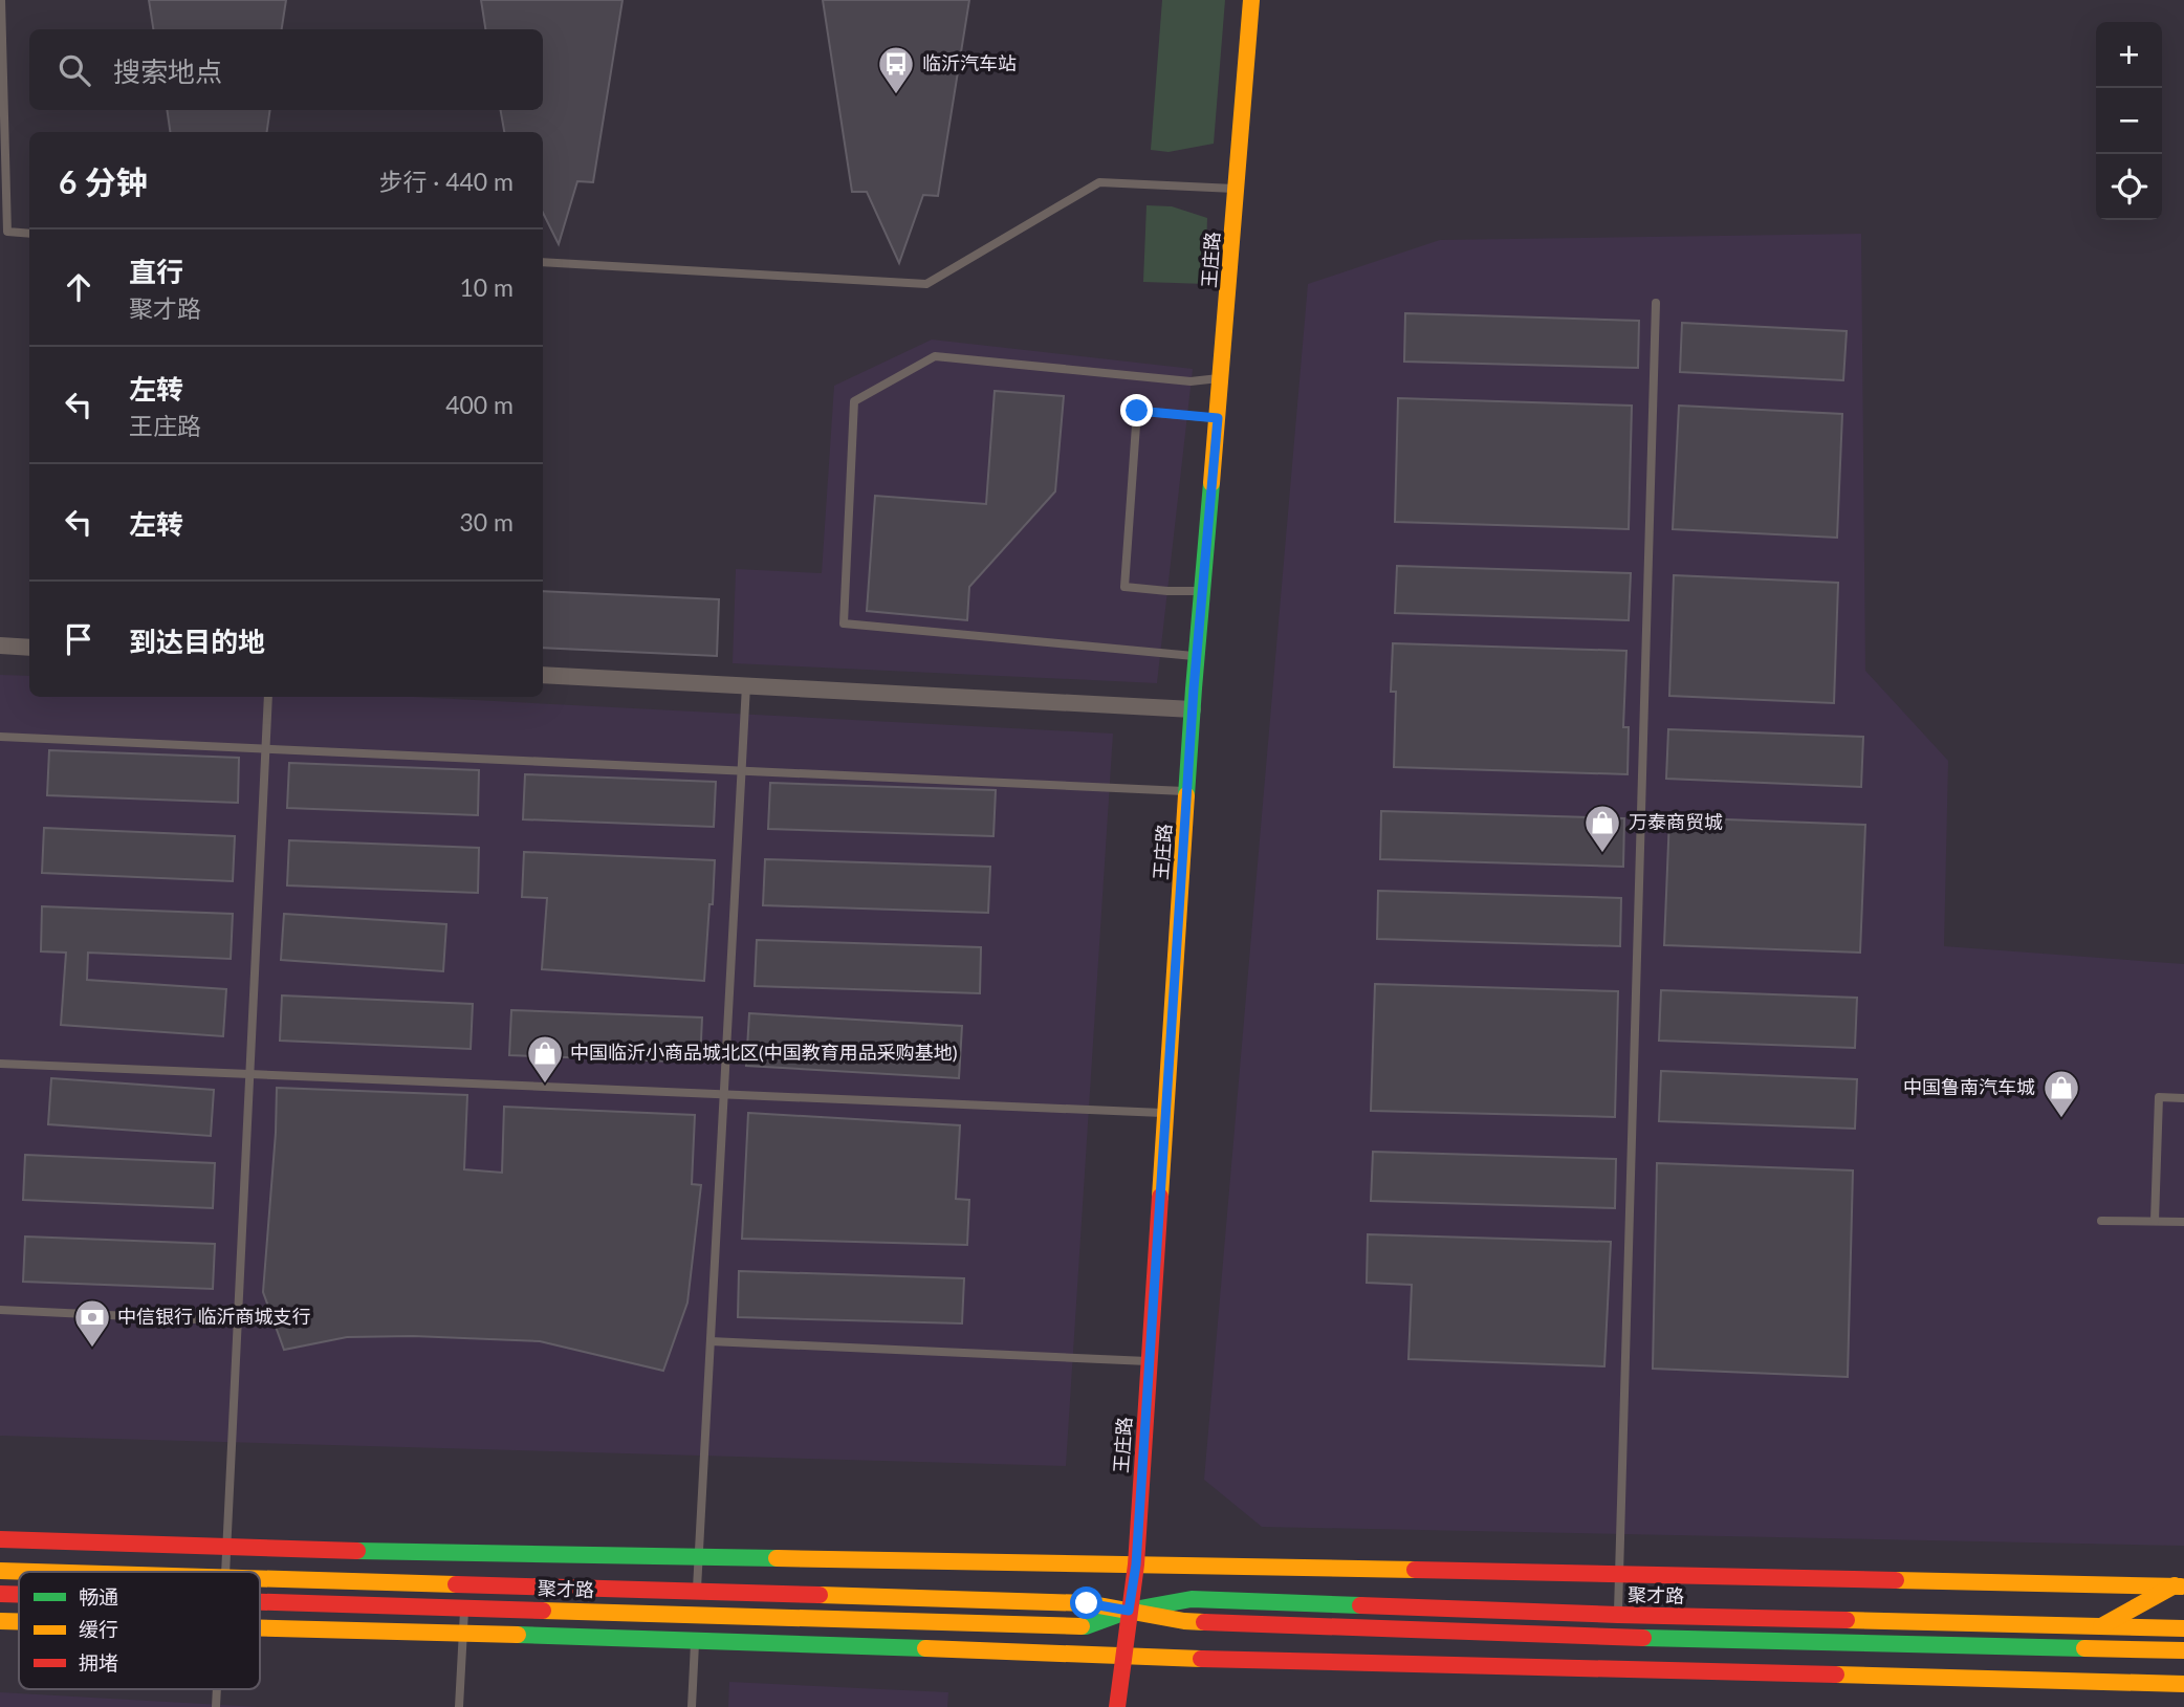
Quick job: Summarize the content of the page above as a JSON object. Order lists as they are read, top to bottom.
{
  "streets": {
    "street": ["王庄路", "聚才路"]
  },
  "crossings": [
    ["王庄路", "聚才路"]
  ],
  "places": {
    "bus stop": ["临沂汽车站"],
    "shop": ["万泰商贸城", "中国临沂小商品城北区(中国教育用品采购基地)", "中国鲁南汽车城"],
    "bank": ["中信银行 临沂商城支行"]
  },
  "legend": ["畅通", "缓行", "拥堵"],
  "page": {
    "map_buttons": ["+", "−"],
    "search": "搜索地点",
    "heading": ["6 分钟", "步行 · 440 m"],
    "list": [
      ["直行", "聚才路", "10 m"],
      ["左转", "王庄路", "400 m"],
      ["左转", "30 m"],
      "到达目的地"
    ]
  }
}
